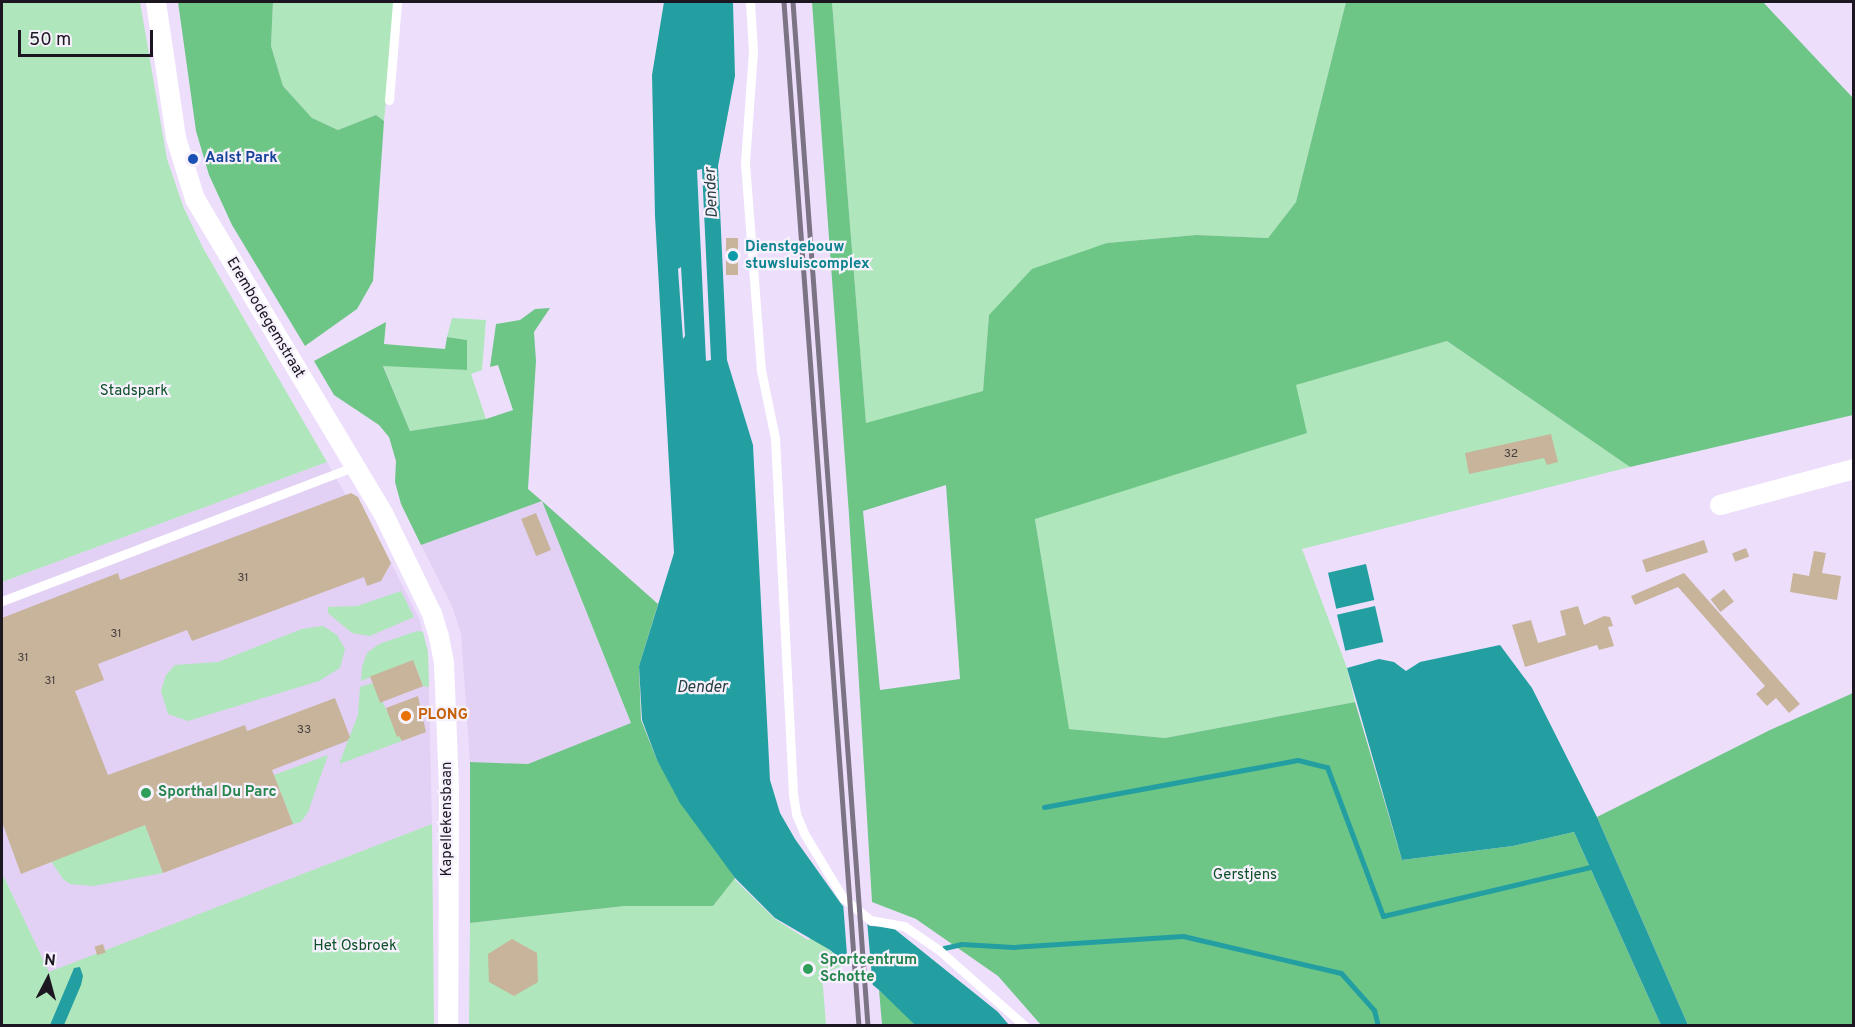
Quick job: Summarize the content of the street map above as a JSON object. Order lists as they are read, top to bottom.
{
  "streets": {
    "street": ["Erembodegemstraat", "Kapellekensbaan"]
  },
  "crossings": [
    ["Erembodegemstraat", "Kapellekensbaan"]
  ],
  "water": ["Dender"],
  "parks": ["Stadspark", "Gerstjens", "Het Osbroek"],
  "places": [
    "Aalst Park",
    "Dienstgebouw stuwsluiscomplex",
    "PLONG",
    "Sporthal Du Parc",
    "Sportcentrum Schotte"
  ],
  "house_numbers": [
    "32",
    "31",
    "31",
    "31",
    "31",
    "33"
  ],
  "scale_bar": "50 m",
  "north": "top"
}
